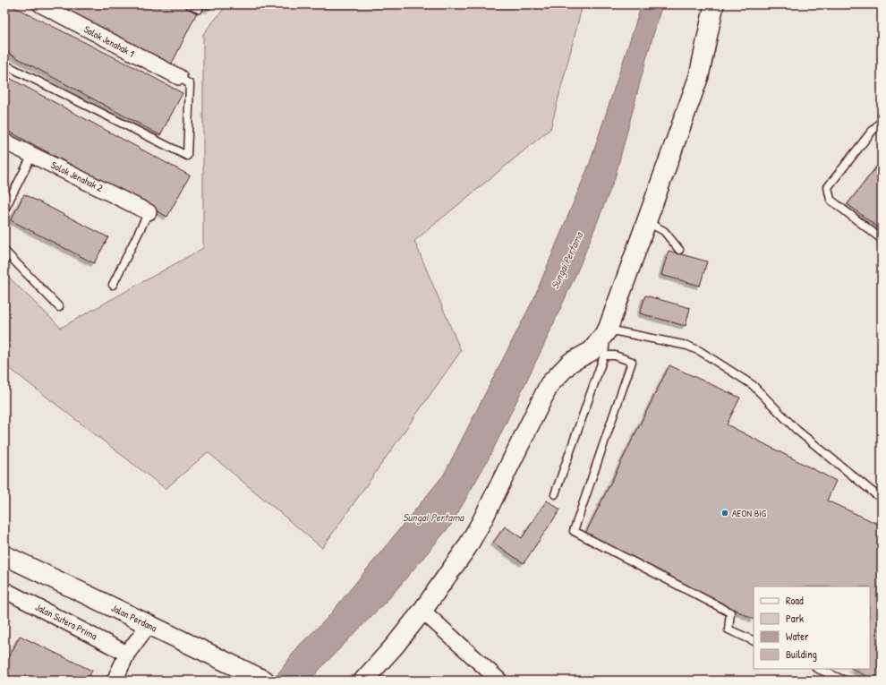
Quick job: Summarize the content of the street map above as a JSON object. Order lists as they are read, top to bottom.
{
  "streets": {
    "street": [
      "Solok Jenahak 1",
      "Solok Jenahak 2",
      "Jalan Perdana",
      "Jalan Sutera Prima"
    ]
  },
  "water": ["Sungai Pertama"],
  "places": ["AEON BiG"],
  "legend": [
    "Road",
    "Park",
    "Water",
    "Building"
  ]
}
